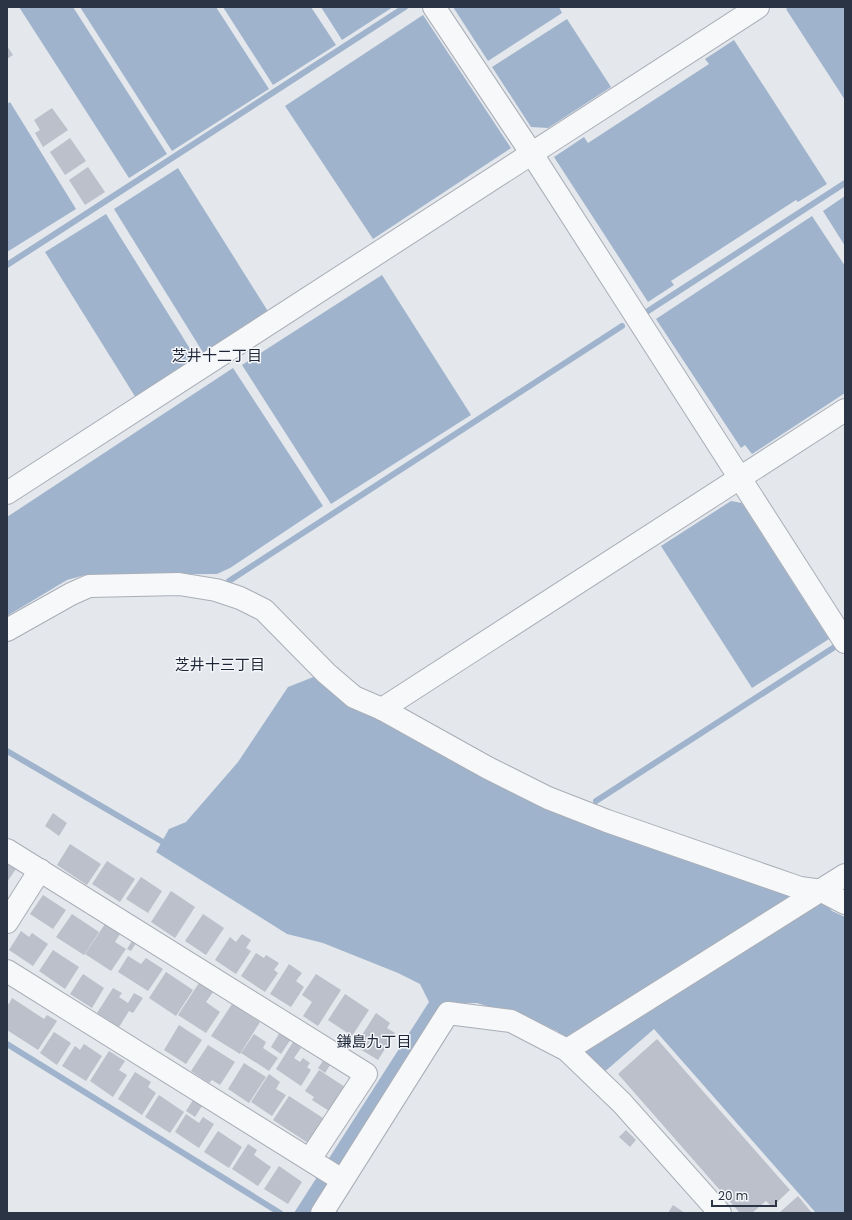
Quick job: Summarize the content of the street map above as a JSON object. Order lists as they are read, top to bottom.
{
  "districts": ["芝井十二丁目", "芝井十三丁目", "鎌島九丁目"],
  "scale_bar": "20 m"
}
